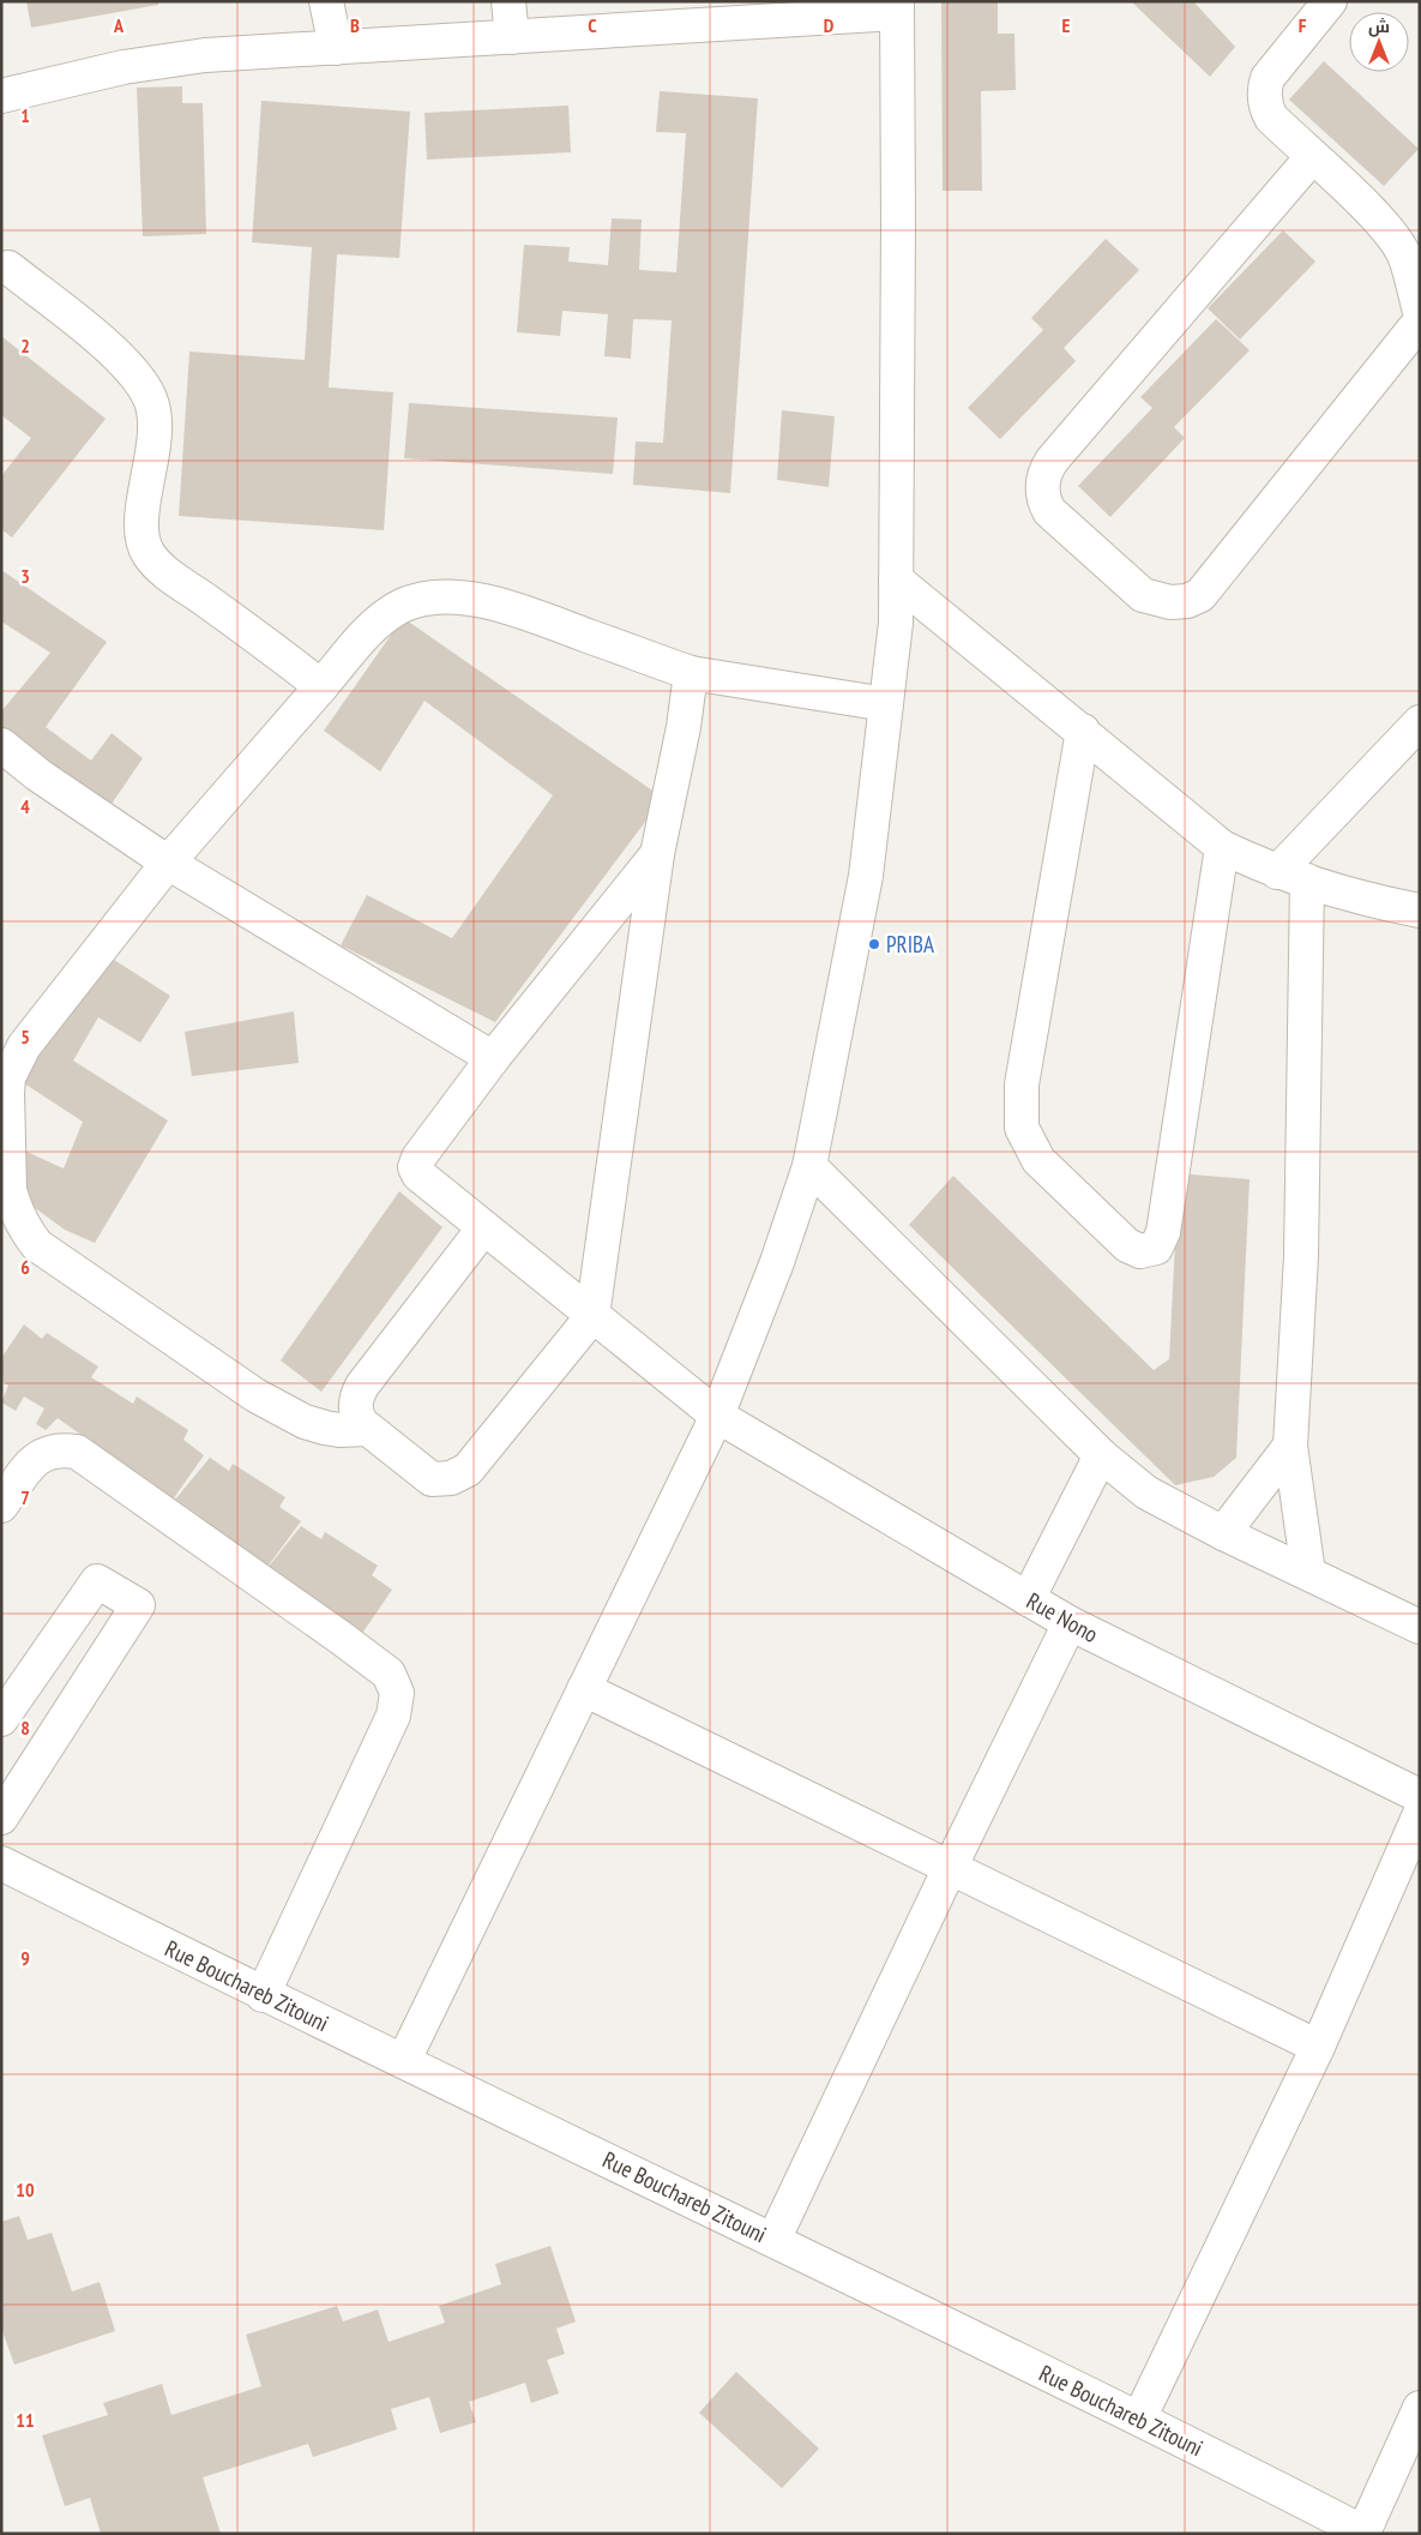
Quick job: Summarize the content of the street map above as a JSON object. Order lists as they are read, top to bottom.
{
  "streets": {
    "street": ["Rue Nono", "Rue Bouchareb Zitouni"]
  },
  "places": ["PRIBA"],
  "north": "top",
  "grid": {
    "columns": [
      "A",
      "B",
      "C",
      "D",
      "E",
      "F"
    ],
    "rows": [
      "1",
      "2",
      "3",
      "4",
      "5",
      "6",
      "7",
      "8",
      "9",
      "10",
      "11"
    ]
  }
}
